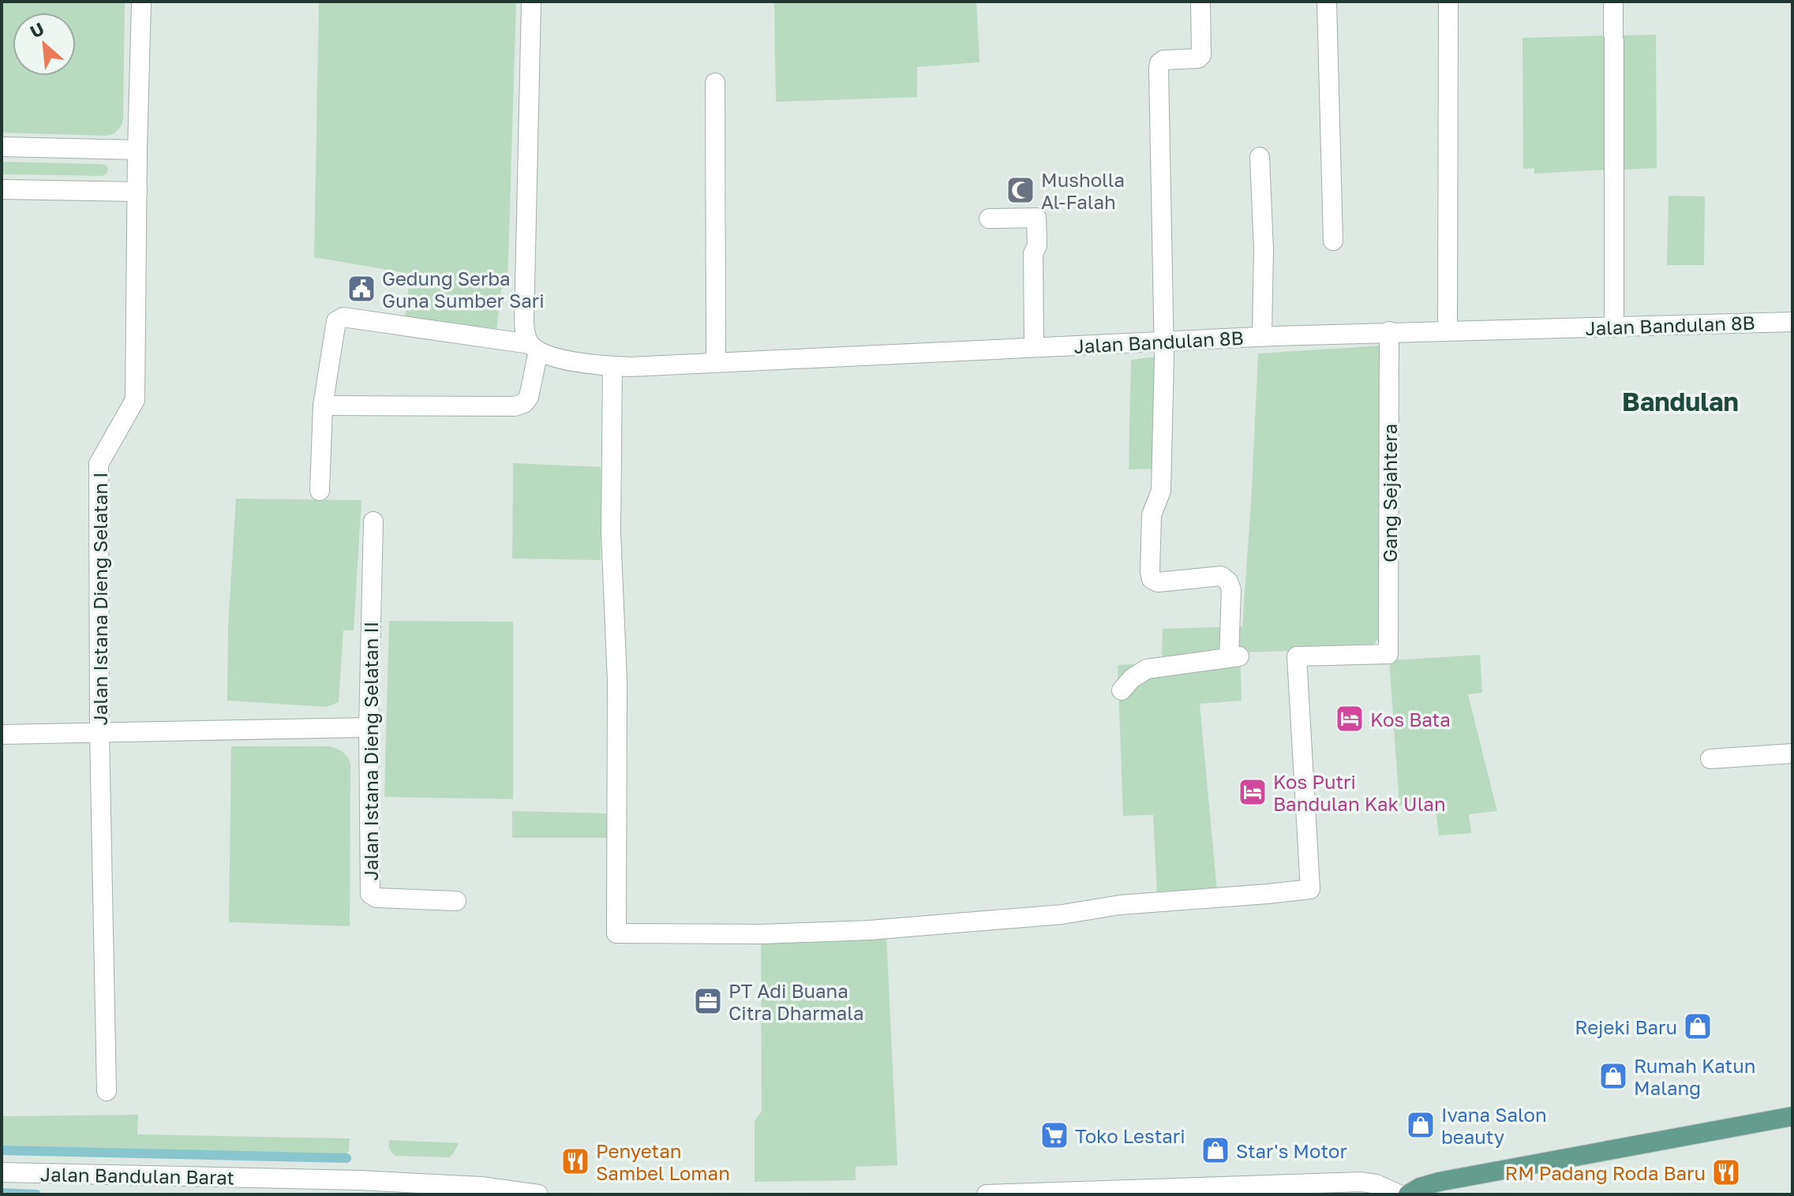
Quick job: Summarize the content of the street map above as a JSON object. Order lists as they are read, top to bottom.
{
  "streets": {
    "street": [
      "Jalan Bandulan 8B",
      "Gang Sejahtera",
      "Jalan Istana Dieng Selatan I",
      "Jalan Istana Dieng Selatan II",
      "Jalan Bandulan Barat"
    ]
  },
  "crossings": [
    ["Jalan Bandulan 8B", "Gang Sejahtera"]
  ],
  "districts": ["Bandulan"],
  "places": {
    "mosque": ["Musholla Al-Falah"],
    "public building": ["Gedung Serba Guna Sumber Sari"],
    "hotel": ["Kos Bata", "Kos Putri Bandulan Kak Ulan"],
    "office": ["PT Adi Buana Citra Dharmala"],
    "shop": [
      "Rejeki Baru",
      "Rumah Katun Malang",
      "Ivana Salon beauty",
      "Star's Motor"
    ],
    "supermarket": ["Toko Lestari"],
    "restaurant": ["Penyetan Sambel Loman", "RM Padang Roda Baru"]
  },
  "north": "top left"
}
